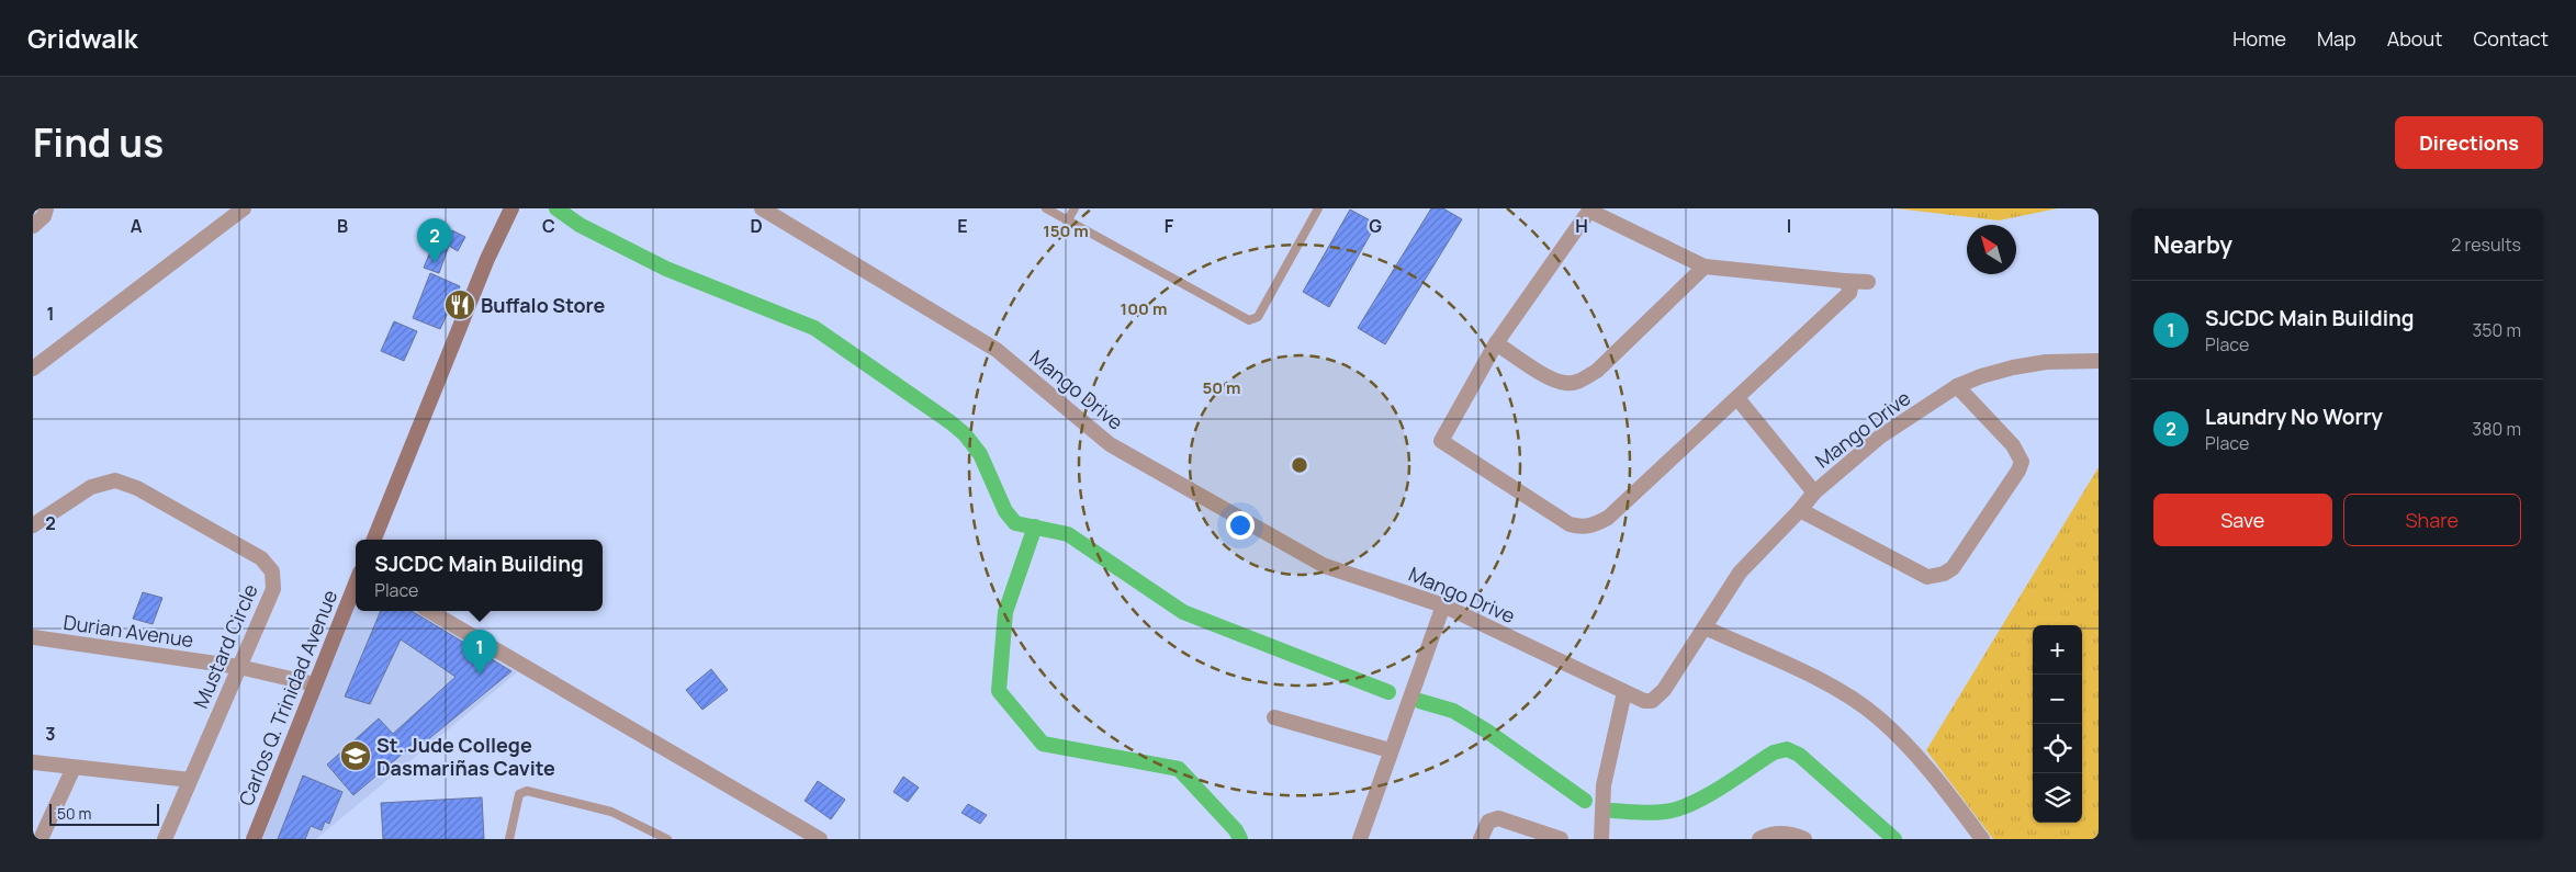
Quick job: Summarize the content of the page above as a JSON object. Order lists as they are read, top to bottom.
{
  "streets": {
    "main road": ["Carlos Q. Trinidad Avenue"],
    "street": ["Mango Drive", "Durian Avenue", "Mustard Circle"]
  },
  "crossings": [
    ["Durian Avenue", "Mustard Circle"],
    ["Durian Avenue", "Carlos Q. Trinidad Avenue"]
  ],
  "places": {
    "restaurant": ["Buffalo Store"],
    "school or university": ["St. Jude College Dasmariñas Cavite"]
  },
  "scale_bar": "50 m",
  "north": "top left",
  "page": {
    "header": "Gridwalk",
    "nav": [
      "Home",
      "Map",
      "About",
      "Contact"
    ],
    "title": "Find us",
    "buttons": [
      "Directions",
      ["Save", "Share"]
    ],
    "heading": ["Nearby", "2 results"],
    "pins": ["2", "1"],
    "list": [
      {
        "mark": "1",
        "name": "SJCDC Main Building",
        "note": "Place",
        "value": "350 m"
      },
      {
        "mark": "2",
        "name": "Laundry No Worry",
        "note": "Place",
        "value": "380 m"
      }
    ],
    "popup": ["SJCDC Main Building", "Place"],
    "map_buttons": ["+", "−"],
    "scale": "50 m"
  },
  "grid": {
    "columns": [
      "A",
      "B",
      "C",
      "D",
      "E",
      "F",
      "G",
      "H",
      "I"
    ],
    "rows": ["1", "2", "3"]
  },
  "rings": ["150 m", "100 m", "50 m"]
}
